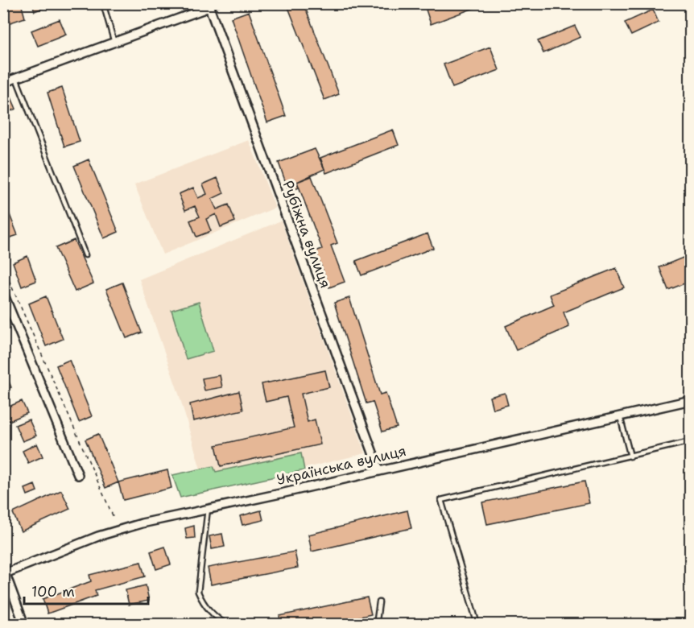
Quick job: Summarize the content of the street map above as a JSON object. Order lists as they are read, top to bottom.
{
  "streets": {
    "street": ["Рубіжна вулиця", "Українська вулиця"]
  },
  "crossings": [
    ["Рубіжна вулиця", "Українська вулиця"]
  ],
  "scale_bar": "100 m"
}
